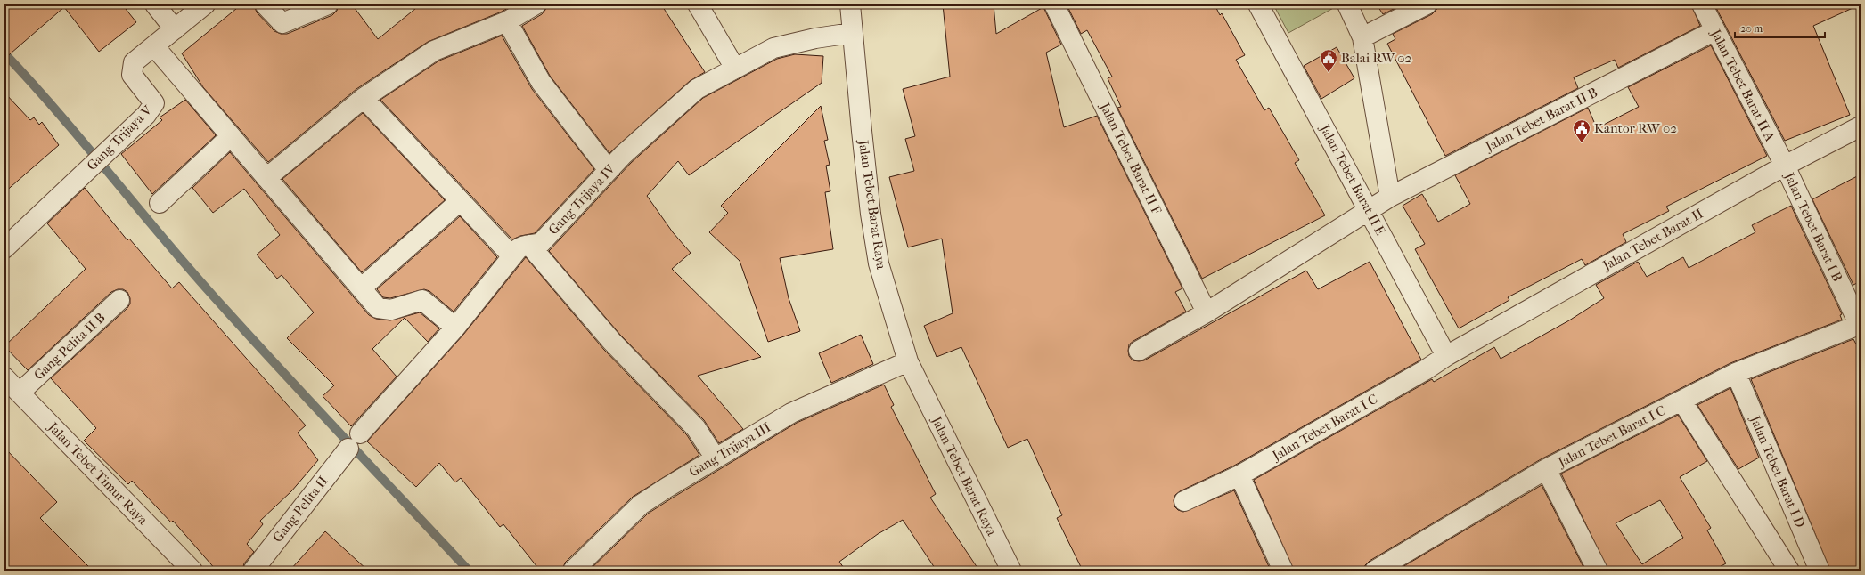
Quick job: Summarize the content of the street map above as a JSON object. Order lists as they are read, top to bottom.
{
  "streets": {
    "street": [
      "Jalan Tebet Barat II A",
      "Jalan Tebet Barat II B",
      "Gang Trijaya V",
      "Jalan Tebet Barat II F",
      "Jalan Tebet Barat II E",
      "Gang Trijaya IV",
      "Jalan Tebet Barat Raya",
      "Jalan Tebet Barat I B",
      "Jalan Tebet Barat II",
      "Gang Pelita II B",
      "Jalan Tebet Barat I C",
      "Gang Trijaya III",
      "Jalan Tebet Barat I D",
      "Jalan Tebet Timur Raya",
      "Gang Pelita II"
    ]
  },
  "crossings": [
    ["Jalan Tebet Barat II A", "Jalan Tebet Barat II B"],
    ["Jalan Tebet Barat II A", "Jalan Tebet Barat I B"],
    ["Jalan Tebet Barat II A", "Jalan Tebet Barat II"],
    ["Jalan Tebet Barat II B", "Jalan Tebet Barat II E"],
    ["Jalan Tebet Barat II E", "Jalan Tebet Barat II"],
    ["Jalan Tebet Barat II E", "Jalan Tebet Barat I C"],
    ["Gang Trijaya IV", "Jalan Tebet Barat Raya"],
    ["Jalan Tebet Barat Raya", "Gang Trijaya III"],
    ["Jalan Tebet Barat I B", "Jalan Tebet Barat II"],
    ["Jalan Tebet Barat I B", "Jalan Tebet Barat I C"],
    ["Jalan Tebet Barat II", "Jalan Tebet Barat I C"],
    ["Gang Pelita II B", "Jalan Tebet Timur Raya"],
    ["Jalan Tebet Barat I C", "Jalan Tebet Barat I D"]
  ],
  "places": {
    "public building": ["Balai RW 02", "Kantor RW 02"]
  },
  "scale_bar": "20 m"
}
